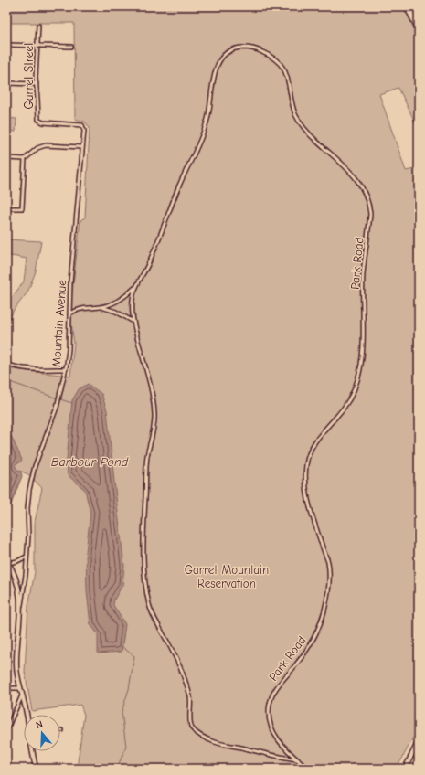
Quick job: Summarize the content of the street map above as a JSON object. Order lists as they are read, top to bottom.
{
  "streets": {
    "street": ["Garret Street", "Park Road", "Mountain Avenue"]
  },
  "crossings": [
    ["Garret Street", "Mountain Avenue"],
    ["Park Road", "Mountain Avenue"]
  ],
  "water": ["Barbour Pond"],
  "parks": ["Garret Mountain Reservation"],
  "north": "top"
}
